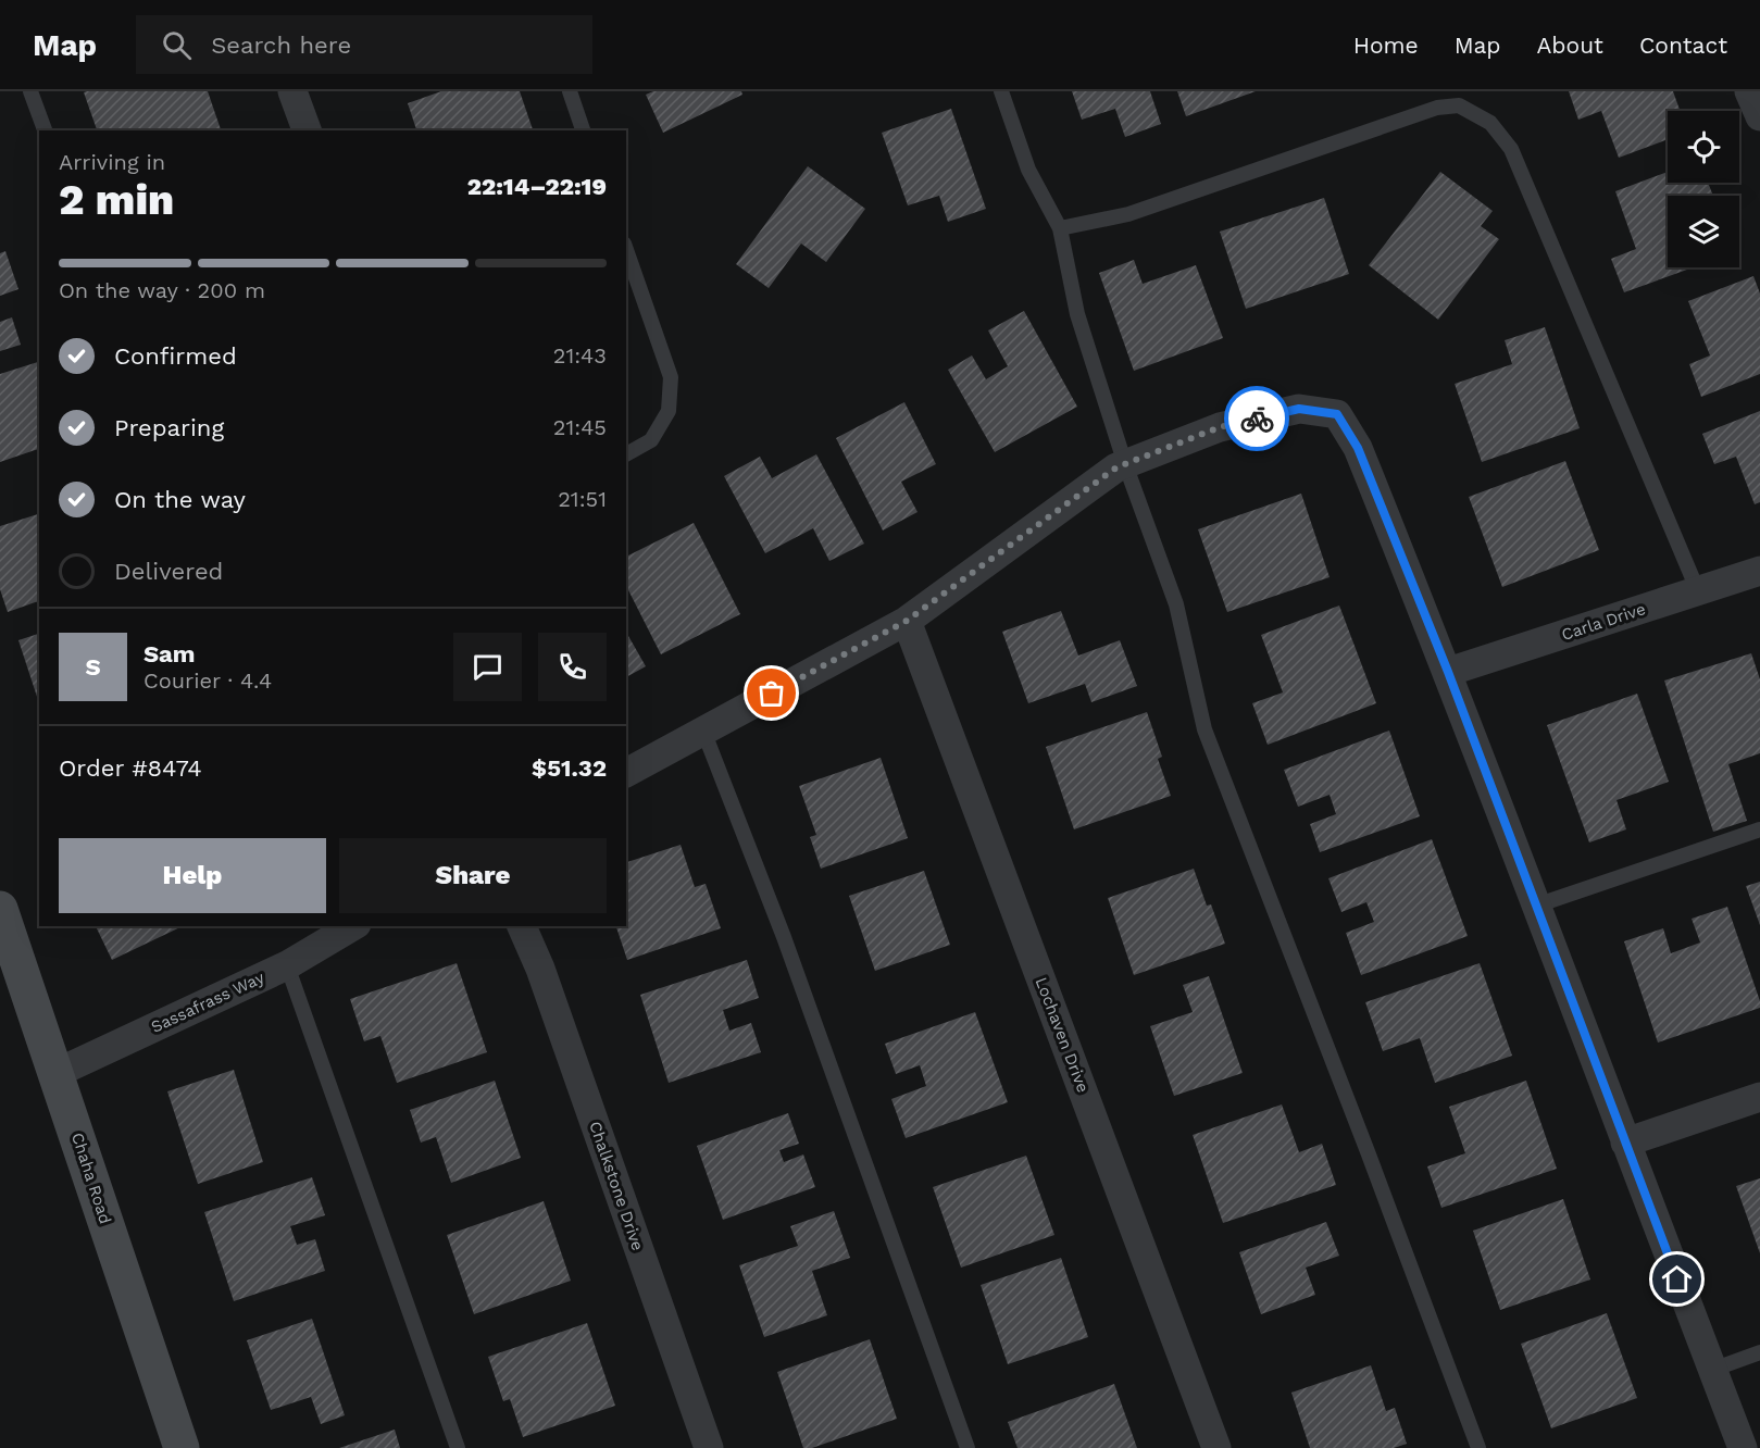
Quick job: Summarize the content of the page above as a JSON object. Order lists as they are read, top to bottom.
{
  "streets": {
    "street": [
      "Carla Drive",
      "Sassafrass Way",
      "Lochaven Drive",
      "Chaha Road",
      "Chalkstone Drive"
    ]
  },
  "crossings": [
    ["Sassafrass Way", "Chaha Road"]
  ],
  "page": {
    "header": "Map",
    "search": "Search here",
    "nav": [
      "Home",
      "Map",
      "About",
      "Contact"
    ],
    "heading": ["2 min", "Arriving in", "22:14–22:19"],
    "panel": [
      "Sam",
      "Courier · 4.4",
      "Order #8474",
      "$51.32"
    ],
    "bar": "On the way · 200 m",
    "list": [
      ["Confirmed", "21:43"],
      ["Preparing", "21:45"],
      ["On the way", "21:51"],
      "Delivered"
    ],
    "round": "S",
    "buttons": ["Help", "Share"]
  }
}
